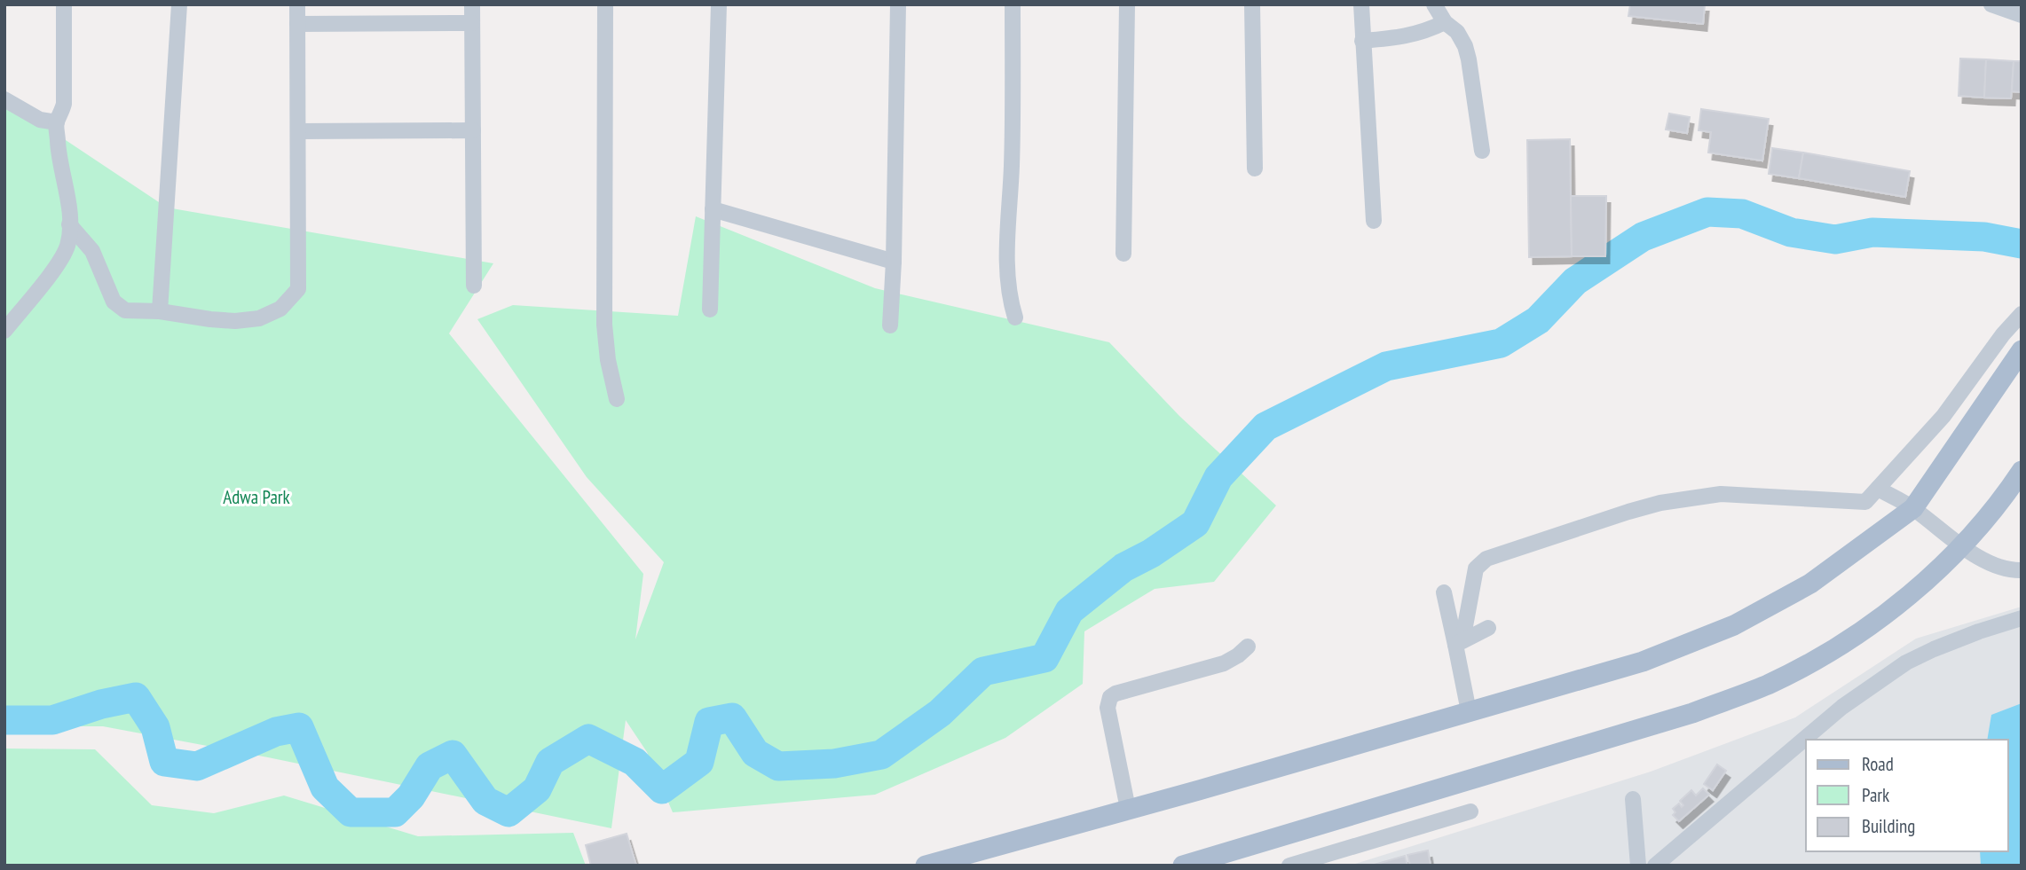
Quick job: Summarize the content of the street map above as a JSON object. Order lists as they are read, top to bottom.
{
  "parks": ["Adwa Park"],
  "legend": ["Road", "Park", "Building"]
}
